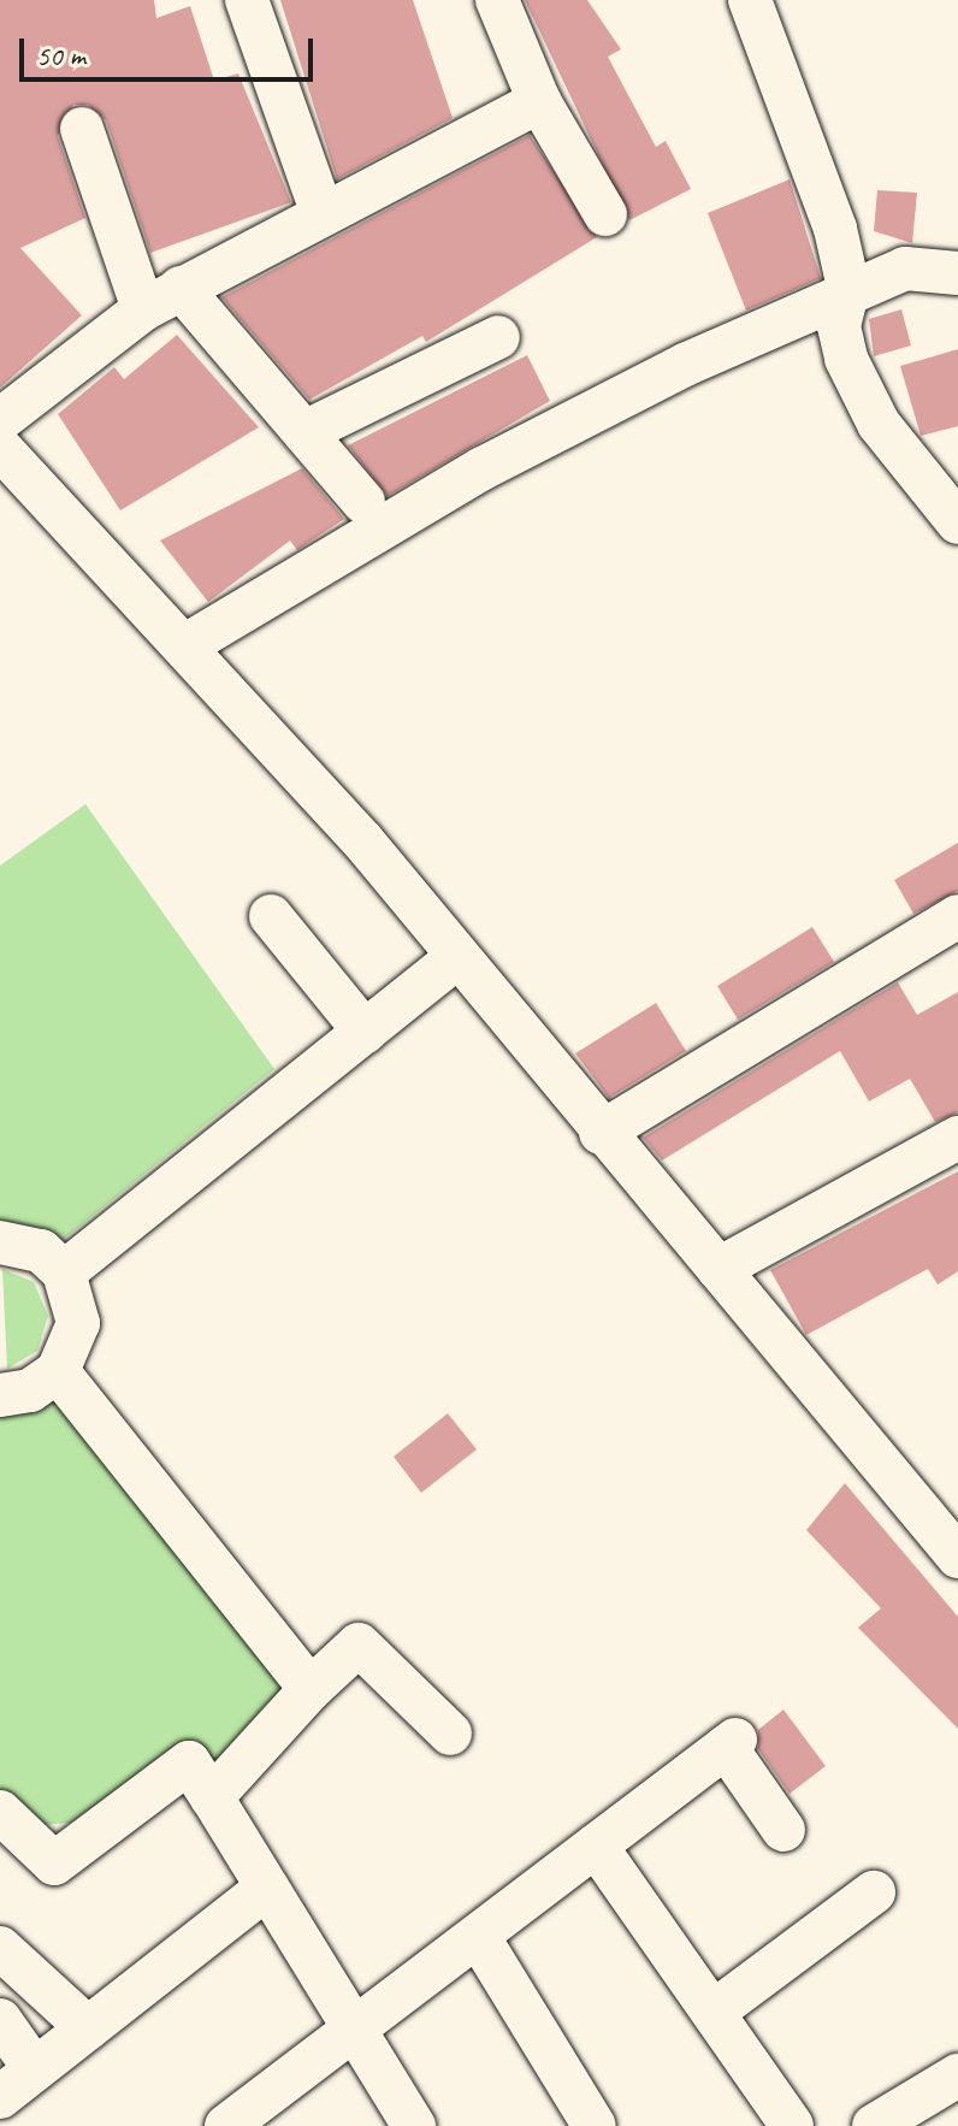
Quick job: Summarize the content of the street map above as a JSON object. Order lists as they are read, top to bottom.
{
  "scale_bar": "50 m"
}
